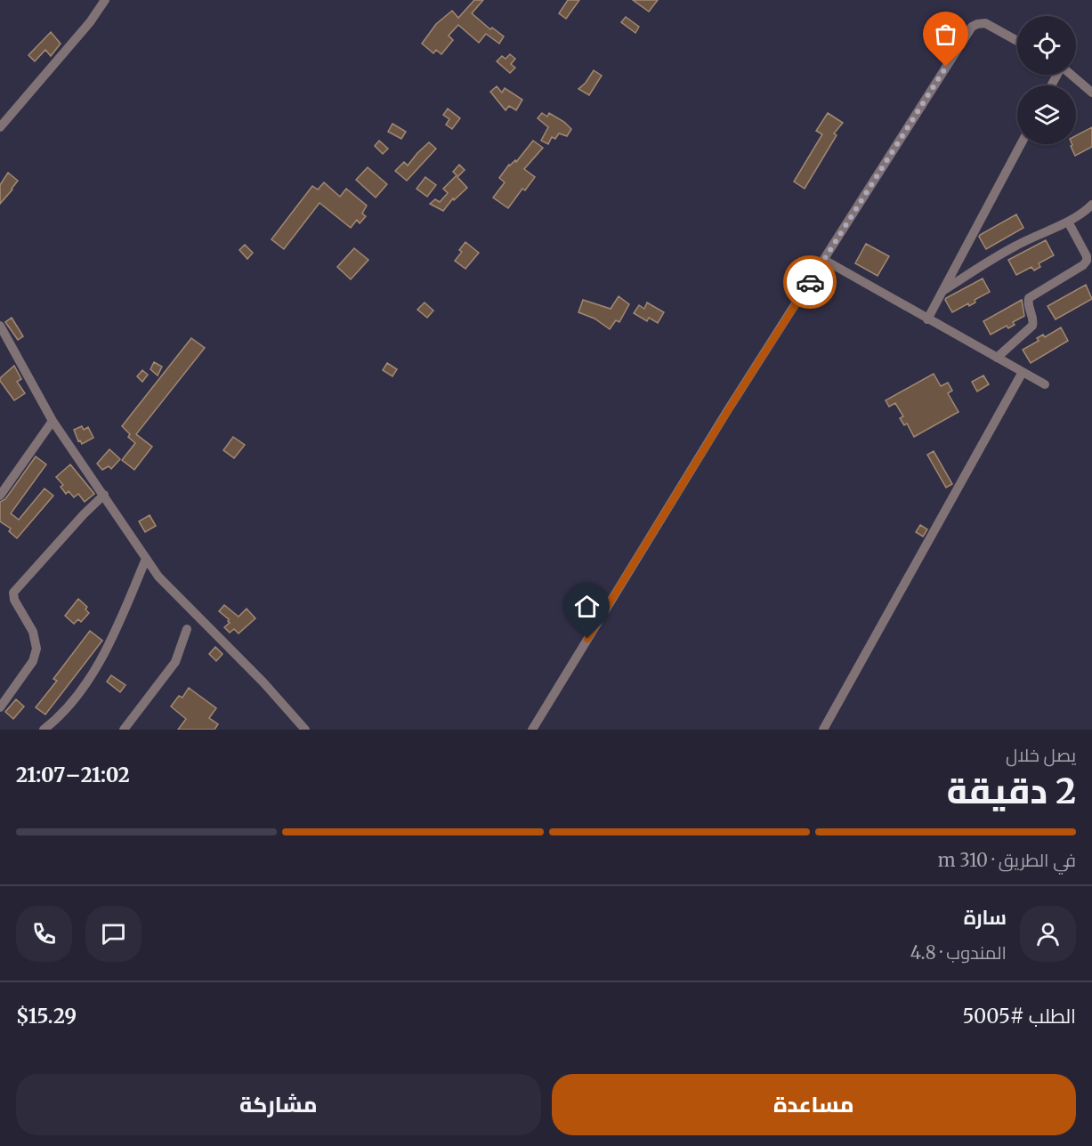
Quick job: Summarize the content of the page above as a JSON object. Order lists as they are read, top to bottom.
{
  "page": {
    "heading": ["2 دقيقة", "يصل خلال", "21:02–21:07"],
    "panel": [
      "سارة",
      "المندوب · 4.8",
      "الطلب #5005",
      "$15.29"
    ],
    "bar": "في الطريق · 310 m",
    "buttons": ["مساعدة", "مشاركة"]
  }
}
